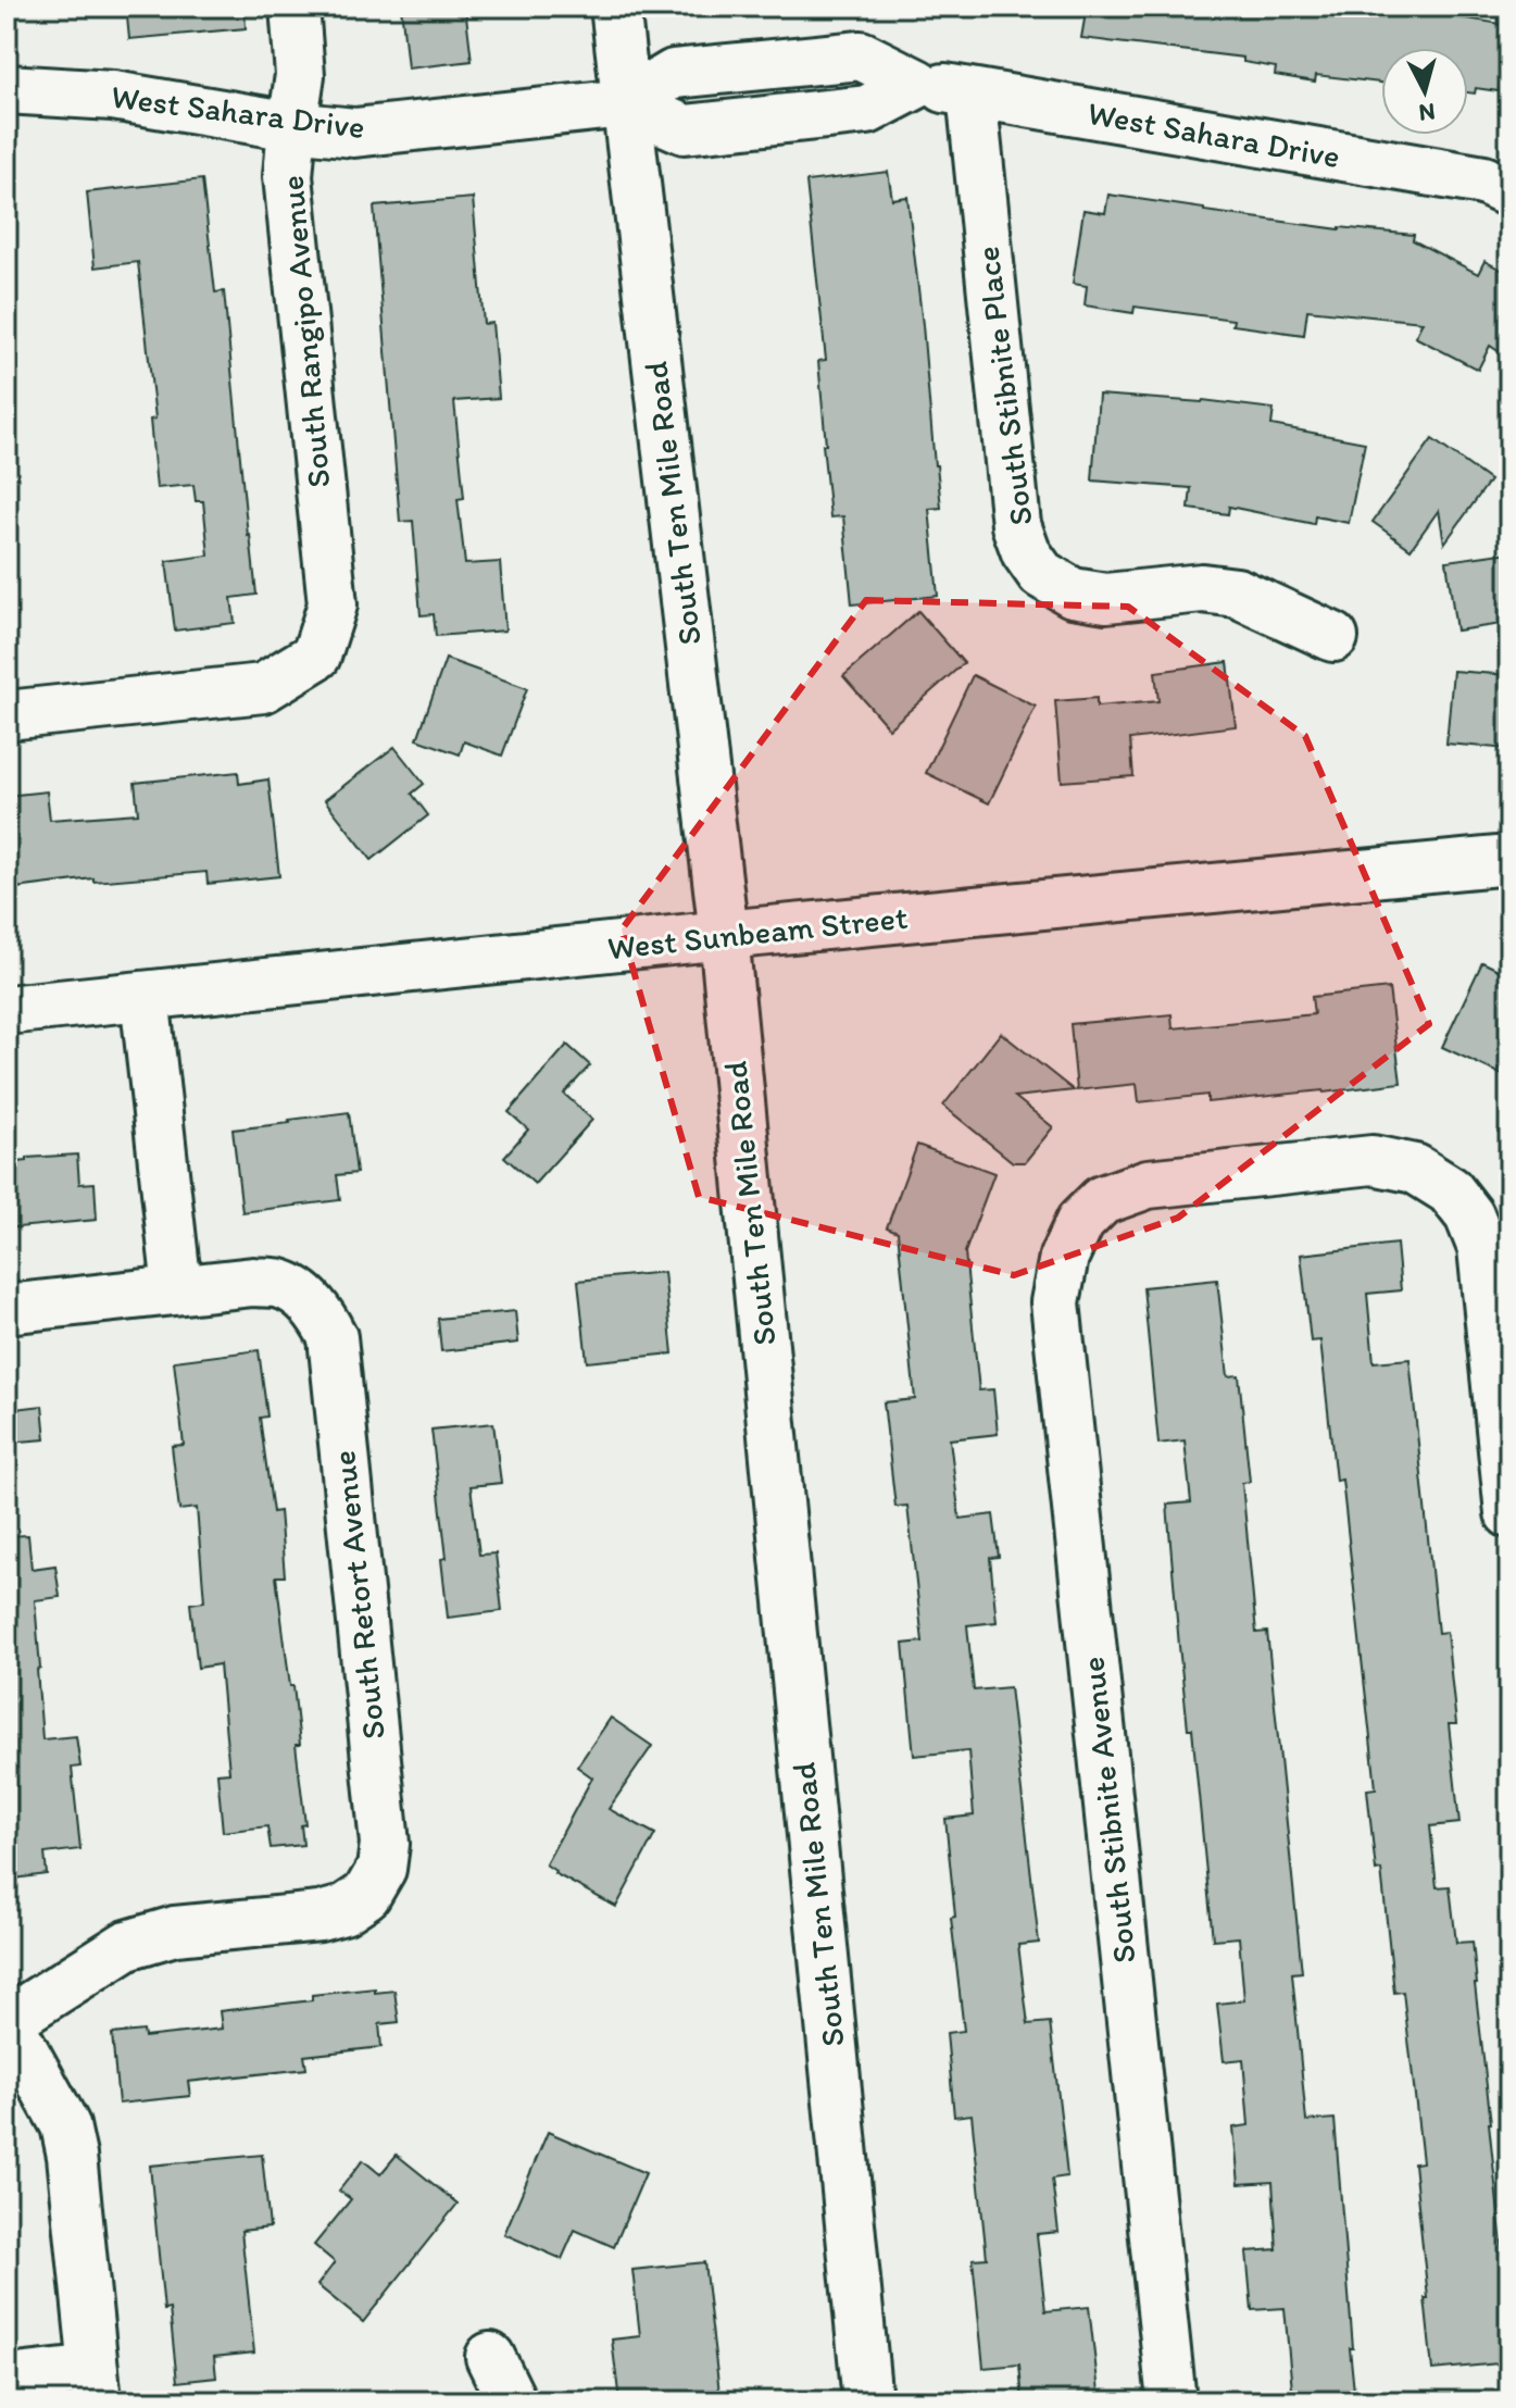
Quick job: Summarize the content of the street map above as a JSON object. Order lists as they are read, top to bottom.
{
  "streets": {
    "street": [
      "West Sahara Drive",
      "South Rangipo Avenue",
      "South Stibnite Place",
      "South Ten Mile Road",
      "West Sunbeam Street",
      "South Retort Avenue",
      "South Stibnite Avenue"
    ]
  },
  "crossings": [
    ["West Sahara Drive", "South Rangipo Avenue"],
    ["West Sahara Drive", "South Stibnite Place"],
    ["West Sahara Drive", "South Ten Mile Road"],
    ["South Ten Mile Road", "West Sunbeam Street"]
  ],
  "north": "bottom"
}
